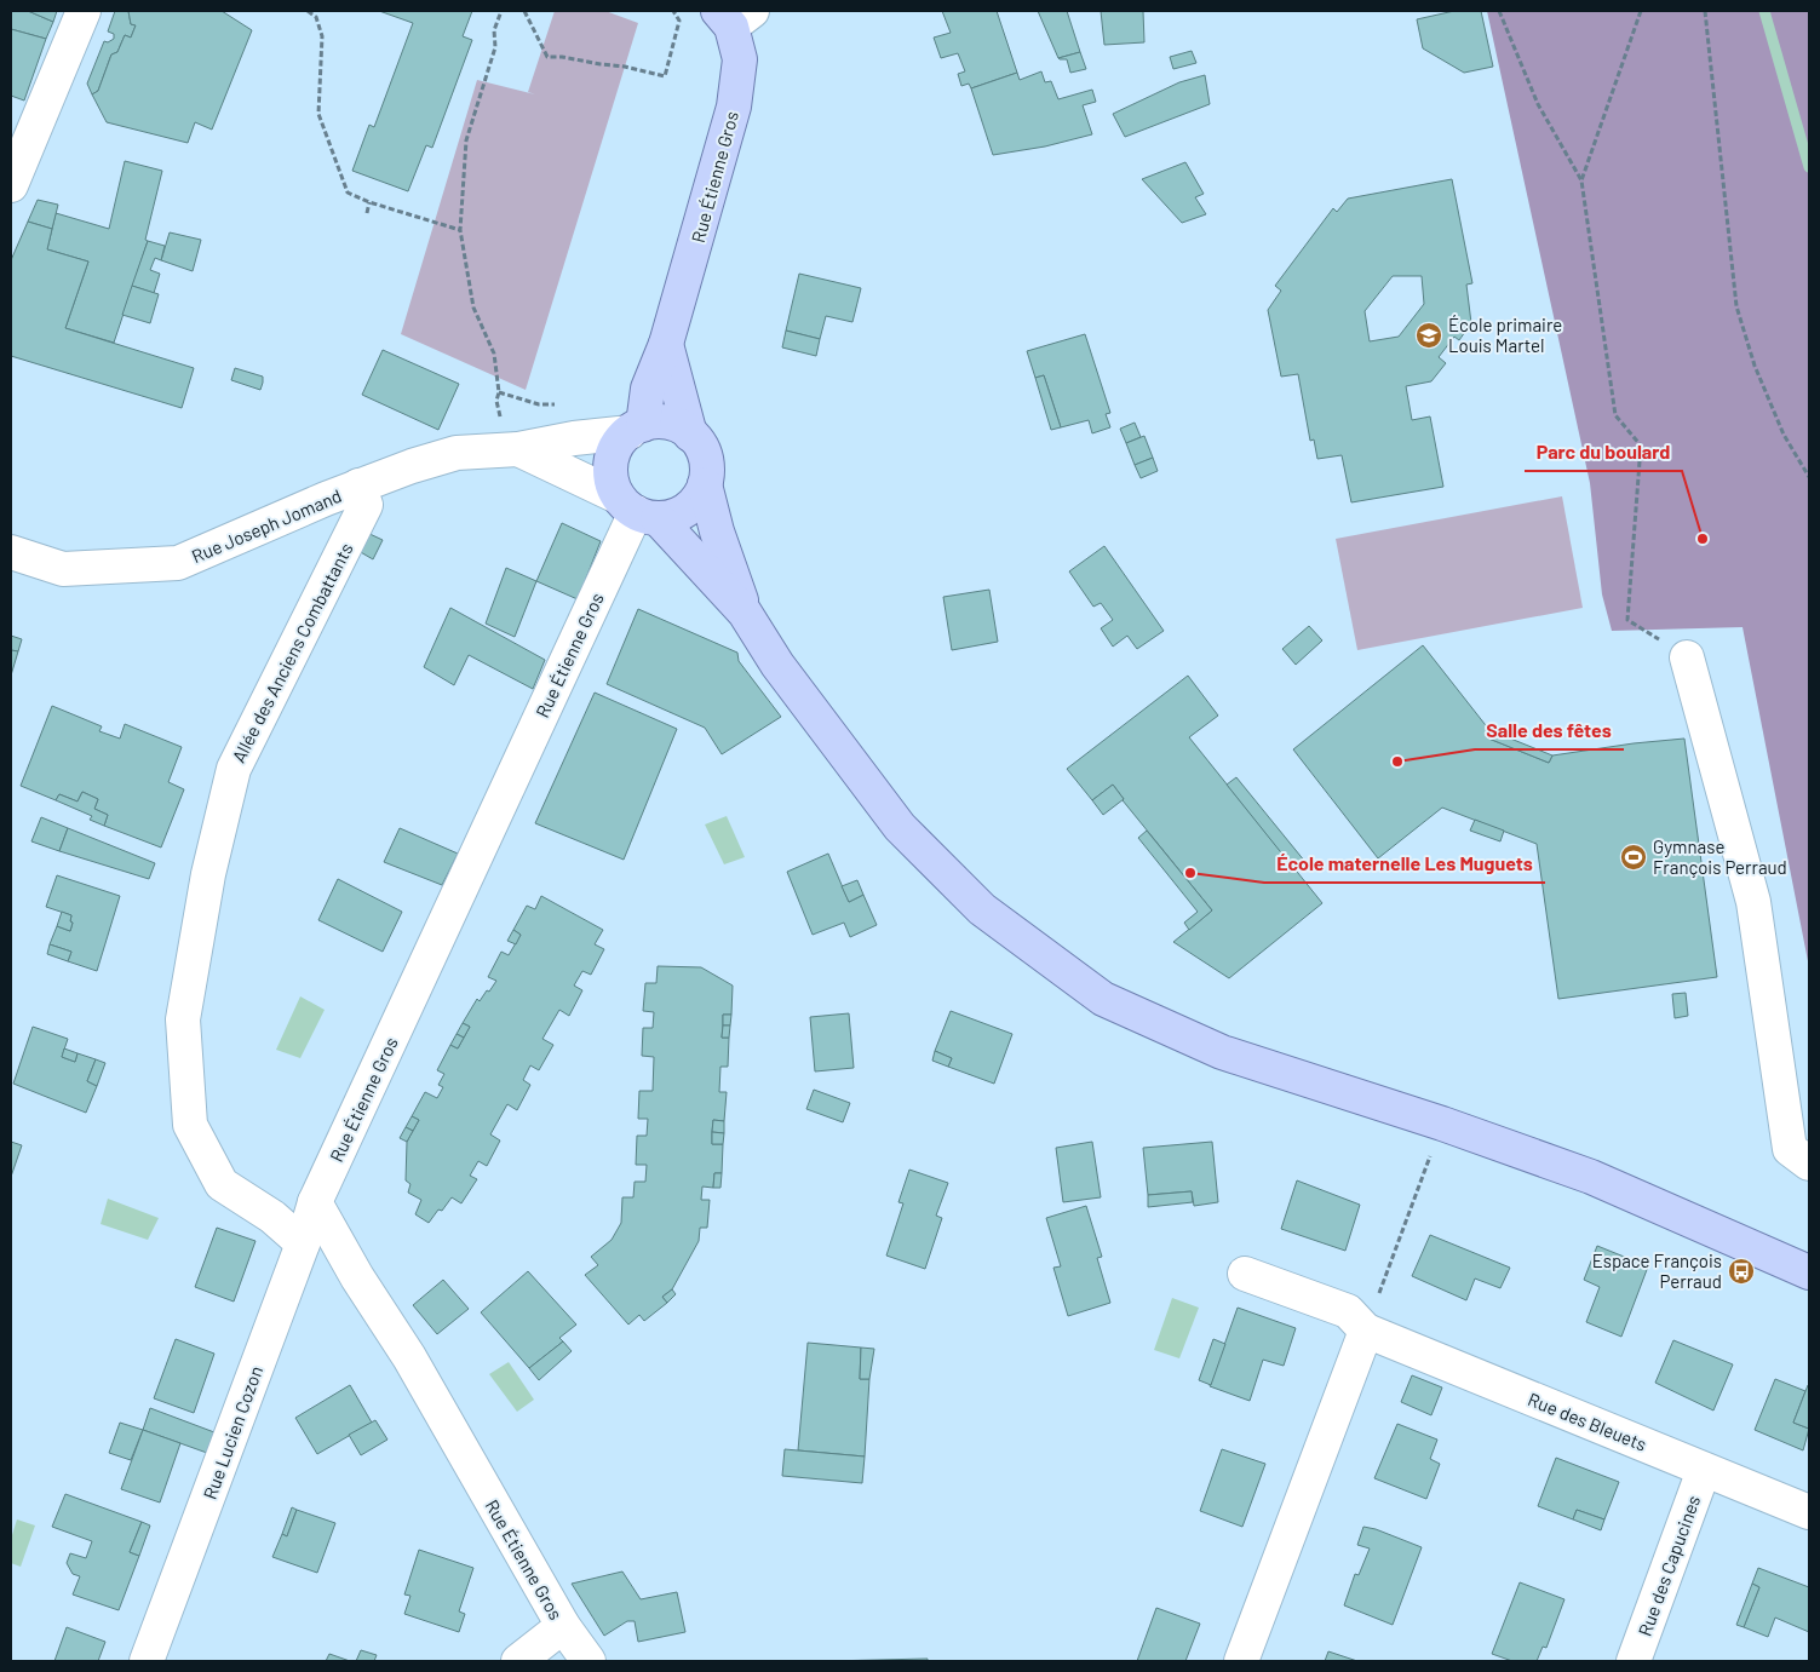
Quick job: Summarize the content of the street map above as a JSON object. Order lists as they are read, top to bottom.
{
  "streets": {
    "main road": ["Rue Étienne Gros"],
    "street": [
      "Rue Joseph Jomand",
      "Allée des Anciens Combattants",
      "Rue des Bleuets",
      "Rue Lucien Cozon",
      "Rue des Capucines"
    ]
  },
  "crossings": [
    ["Rue Étienne Gros", "Rue Joseph Jomand"],
    ["Rue Étienne Gros", "Rue Lucien Cozon"],
    ["Rue Joseph Jomand", "Allée des Anciens Combattants"],
    ["Allée des Anciens Combattants", "Rue Lucien Cozon"],
    ["Rue des Bleuets", "Rue des Capucines"]
  ],
  "places": {
    "school or university": ["École primaire Louis Martel"],
    "other": ["Parc du boulard", "Salle des fêtes", "École maternelle Les Muguets"],
    "sports": ["Gymnase François Perraud"],
    "bus stop": ["Espace François Perraud"]
  }
}
